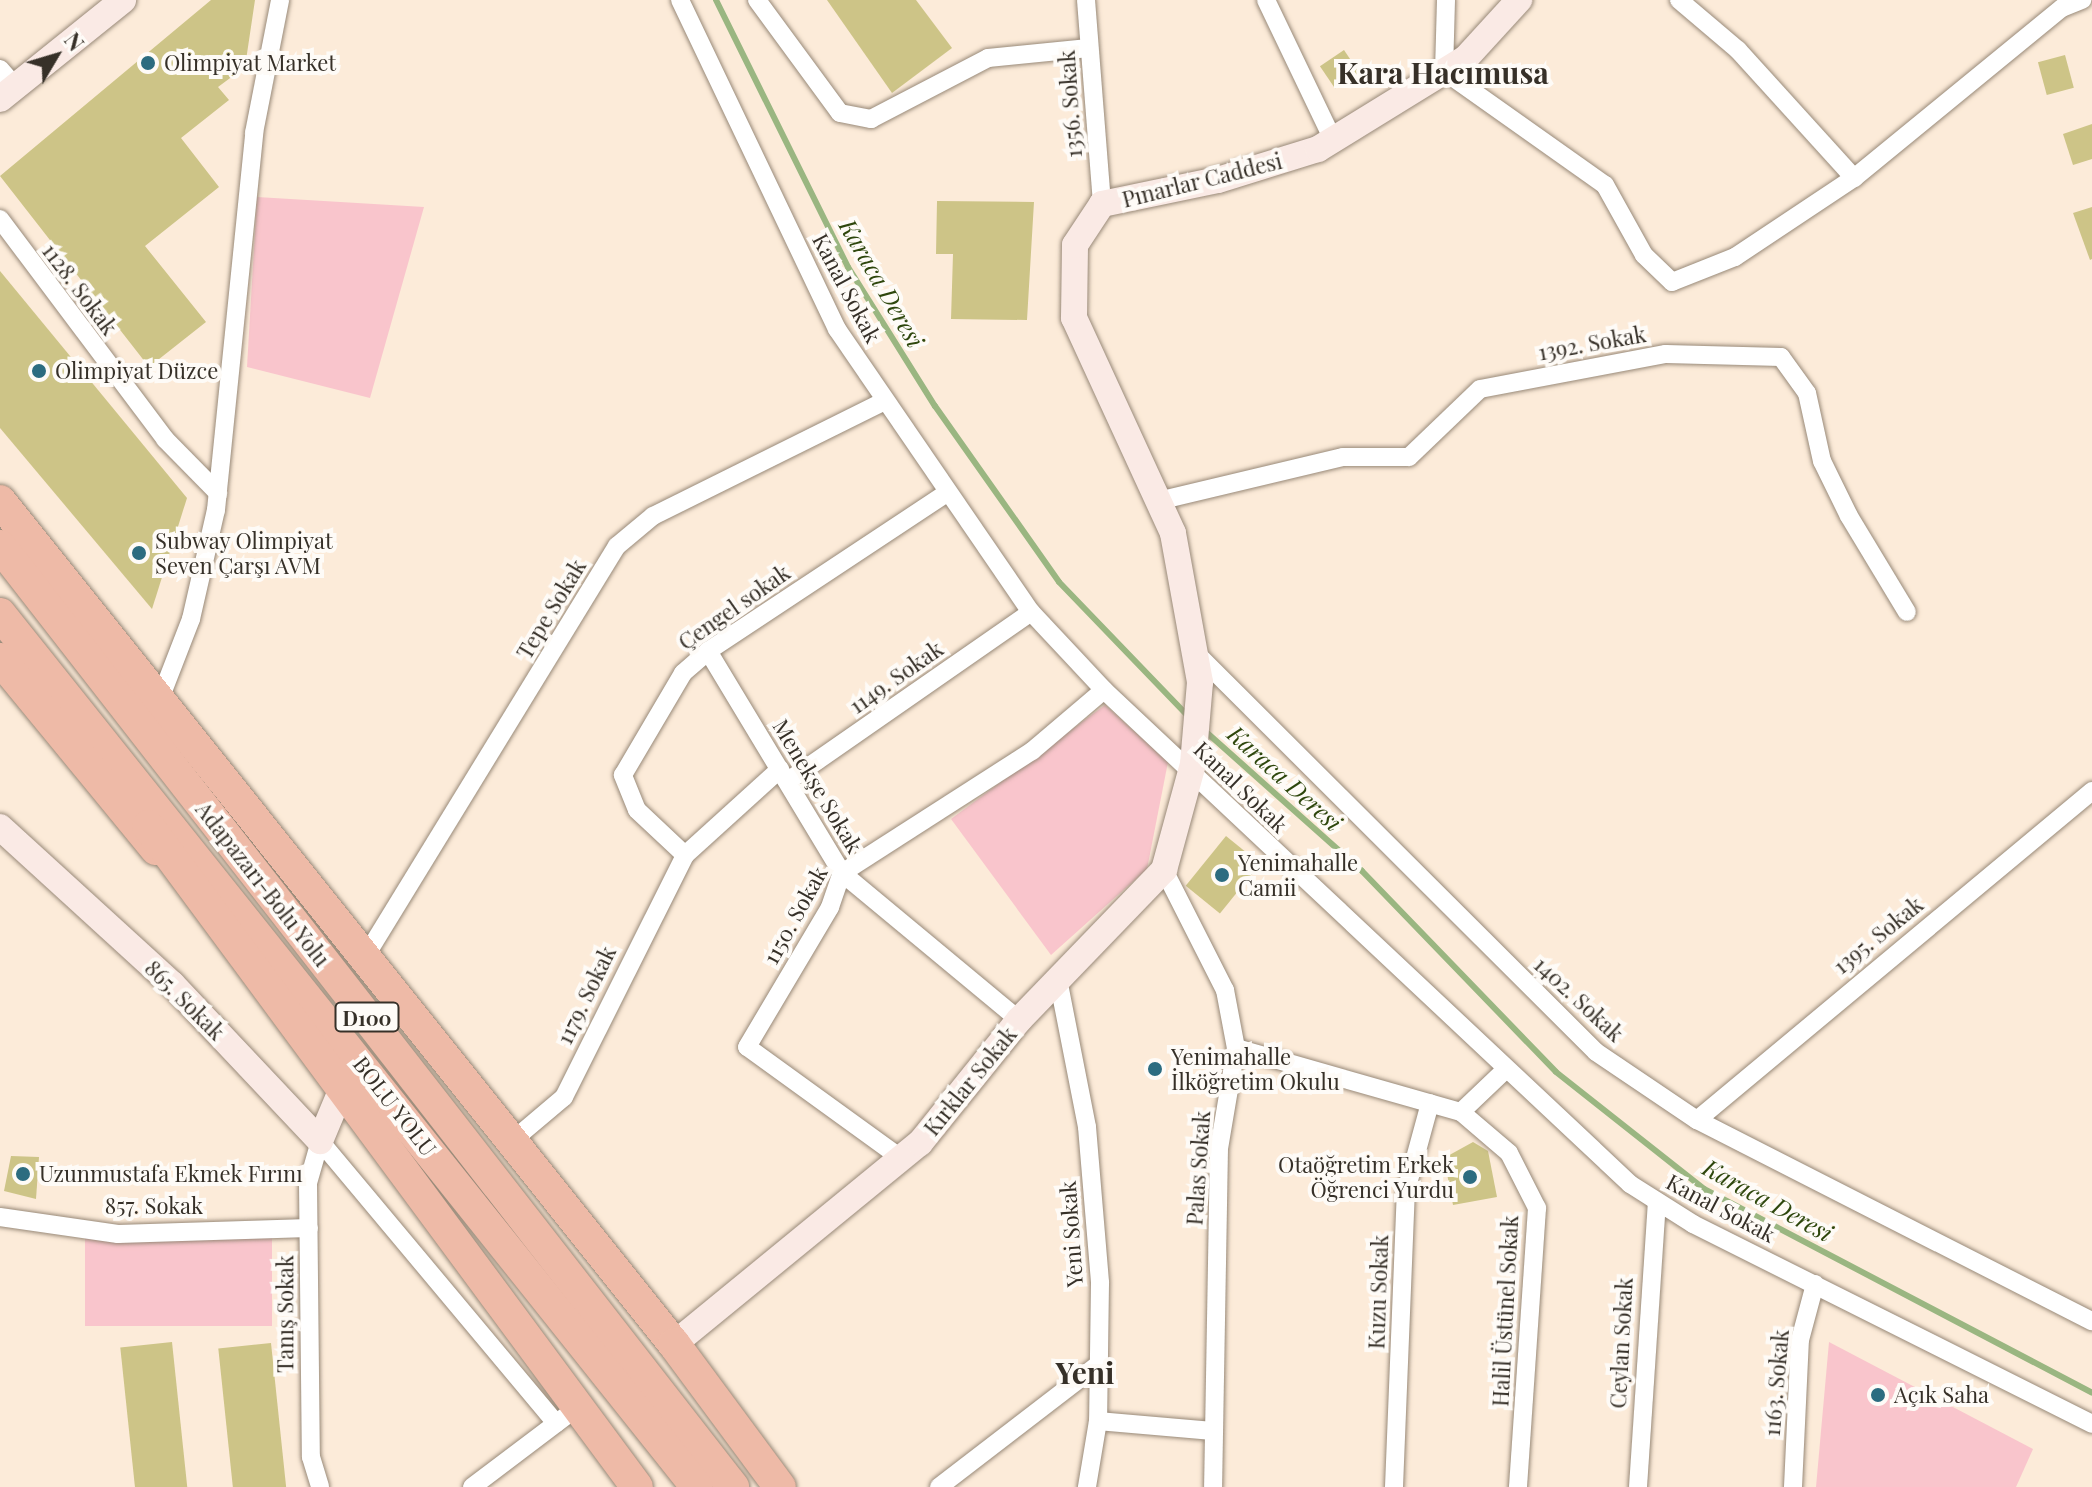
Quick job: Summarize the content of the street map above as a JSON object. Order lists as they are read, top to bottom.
{
  "streets": {
    "highway": ["Adapazarı-Bolu Yolu", "D100", "BOLU YOLU"],
    "street": [
      "1356. Sokak",
      "Pınarlar Caddesi",
      "Kanal Sokak",
      "1128. Sokak",
      "1392. Sokak",
      "Çengel sokak",
      "Tepe Sokak",
      "1149. Sokak",
      "Menekşe Sokak",
      "1150. Sokak",
      "1395. Sokak",
      "1179. Sokak",
      "1402. Sokak",
      "865. Sokak",
      "Kırklar Sokak",
      "Palas Sokak",
      "857. Sokak",
      "Yeni Sokak",
      "Kuzu Sokak",
      "Halil Üstünel Sokak",
      "Tanış Sokak",
      "Ceylan Sokak",
      "1163. Sokak"
    ]
  },
  "crossings": [
    ["1356. Sokak", "Pınarlar Caddesi"],
    ["Pınarlar Caddesi", "Kanal Sokak"],
    ["Pınarlar Caddesi", "1392. Sokak"],
    ["Pınarlar Caddesi", "1402. Sokak"],
    ["Pınarlar Caddesi", "Kırklar Sokak"],
    ["Kanal Sokak", "Çengel sokak"],
    ["Kanal Sokak", "Tepe Sokak"],
    ["Kanal Sokak", "1149. Sokak"],
    ["Kanal Sokak", "1150. Sokak"],
    ["Kanal Sokak", "Kırklar Sokak"],
    ["Kanal Sokak", "Ceylan Sokak"],
    ["Kanal Sokak", "1163. Sokak"],
    ["Çengel sokak", "Menekşe Sokak"],
    ["Çengel sokak", "1179. Sokak"],
    ["1149. Sokak", "Menekşe Sokak"],
    ["Menekşe Sokak", "1150. Sokak"],
    ["Menekşe Sokak", "Kırklar Sokak"],
    ["1150. Sokak", "Kırklar Sokak"],
    ["1395. Sokak", "1402. Sokak"],
    ["865. Sokak", "Tanış Sokak"],
    ["Kırklar Sokak", "Palas Sokak"],
    ["Kırklar Sokak", "Yeni Sokak"],
    ["Palas Sokak", "Halil Üstünel Sokak"],
    ["857. Sokak", "Tanış Sokak"],
    ["Kuzu Sokak", "Halil Üstünel Sokak"]
  ],
  "districts": ["Kara Hacımusa", "Yeni"],
  "water": ["Karaca Deresi"],
  "places": [
    "Olimpiyat Market",
    "Olimpiyat Düzce",
    "Subway Olimpiyat Seven Çarşı AVM",
    "Yenimahalle Camii",
    "Yenimahalle İlköğretim Okulu",
    "Uzunmustafa Ekmek Fırını",
    "Otaöğretim Erkek Öğrenci Yurdu",
    "Açık Saha"
  ],
  "north": "top right"
}
